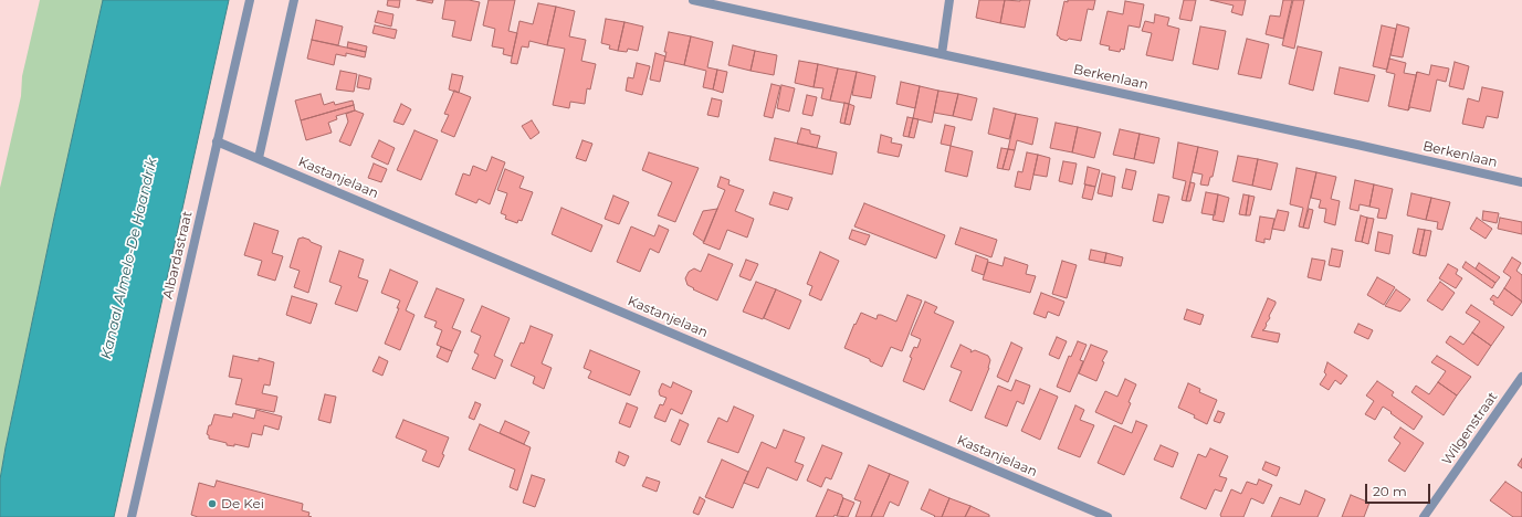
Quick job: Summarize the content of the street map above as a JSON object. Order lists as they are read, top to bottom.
{
  "streets": {
    "street": [
      "Berkenlaan",
      "Kastanjelaan",
      "Albardastraat",
      "Wilgenstraat"
    ]
  },
  "crossings": [
    ["Kastanjelaan", "Albardastraat"]
  ],
  "water": ["Kanaal Almelo-De Haandrik"],
  "places": ["De Kei"],
  "scale_bar": "20 m"
}
